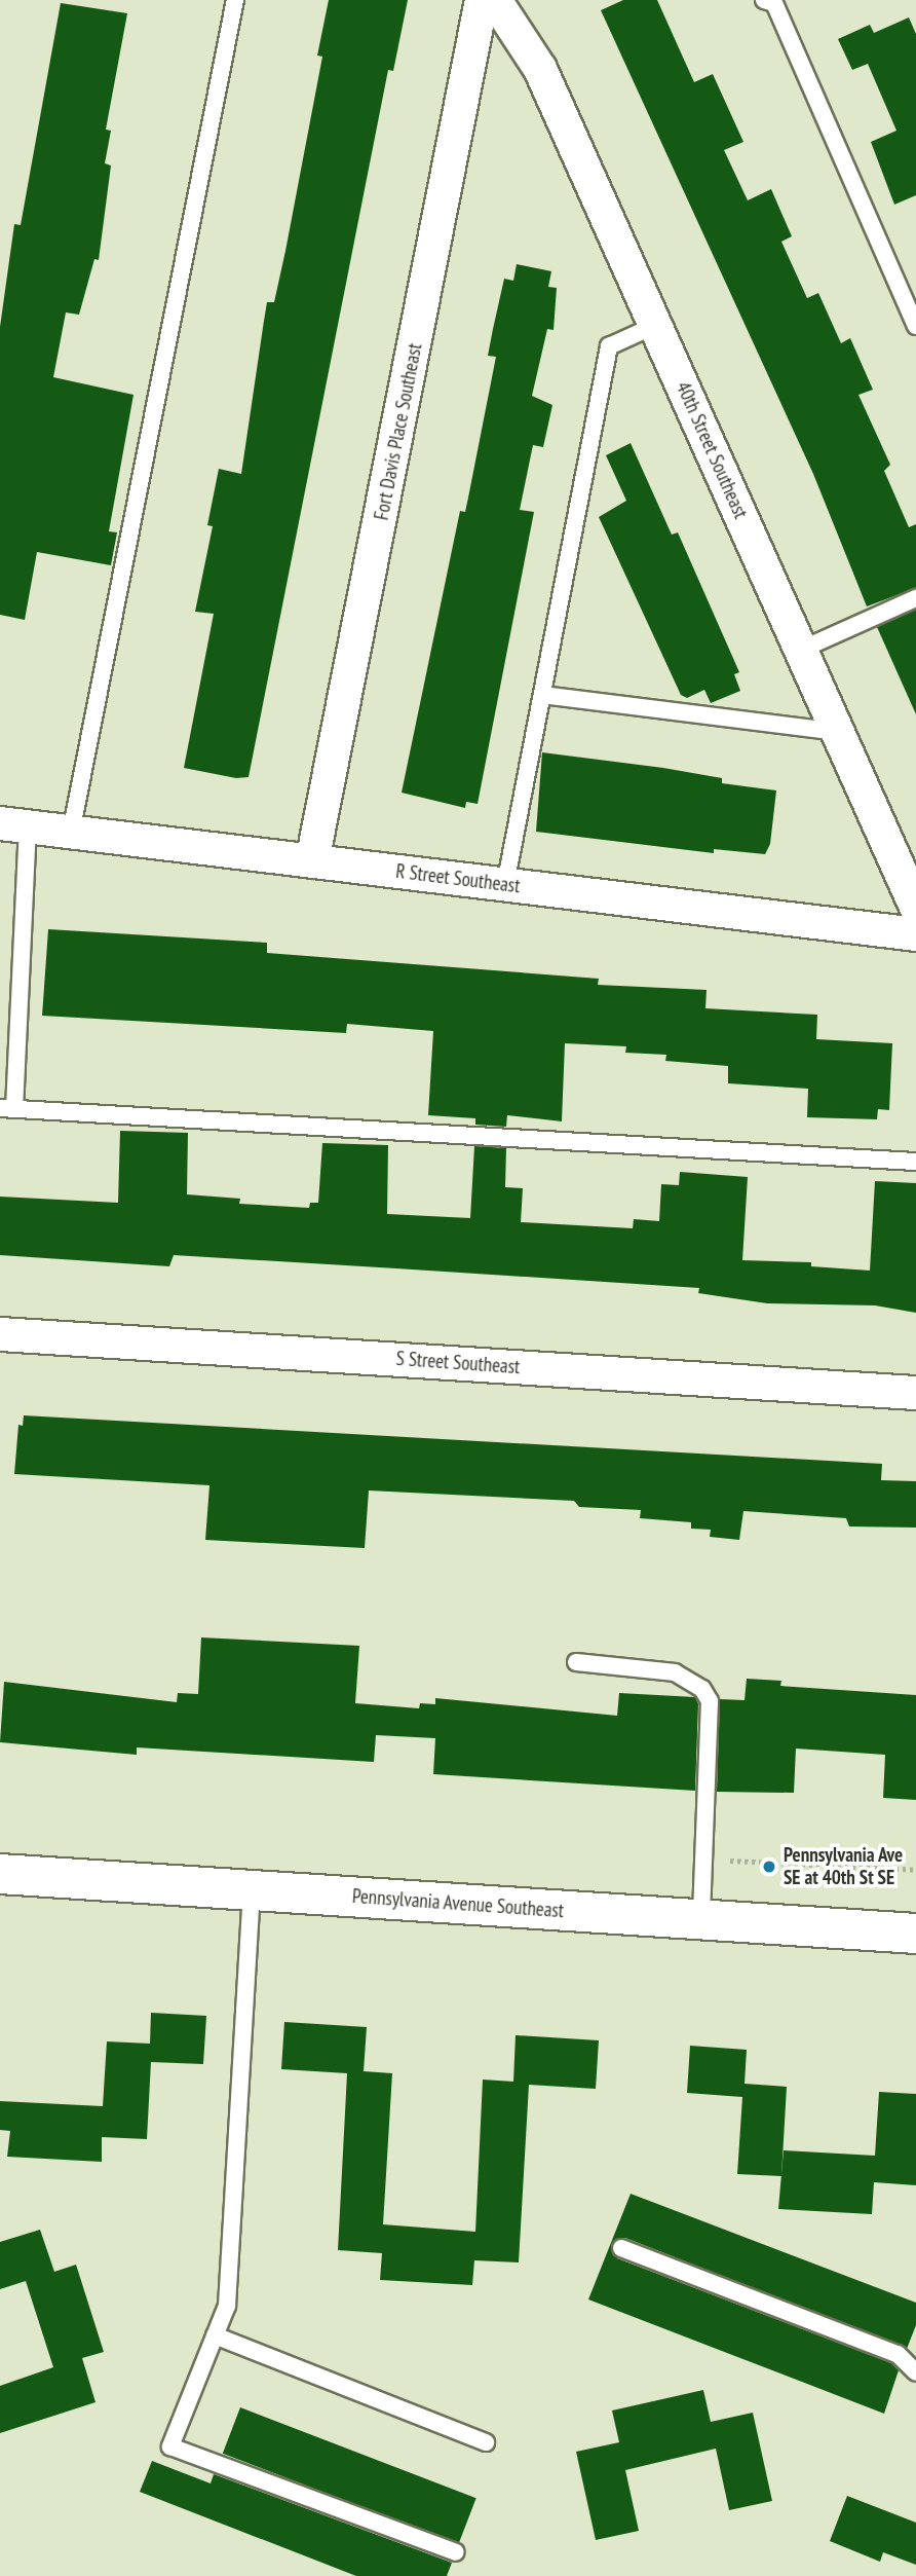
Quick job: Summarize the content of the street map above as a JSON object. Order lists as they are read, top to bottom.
{
  "streets": {
    "highway": ["Pennsylvania Avenue Southeast"],
    "street": [
      "Fort Davis Place Southeast",
      "40th Street Southeast",
      "R Street Southeast",
      "S Street Southeast"
    ]
  },
  "crossings": [
    ["Fort Davis Place Southeast", "R Street Southeast"]
  ],
  "places": ["Pennsylvania Ave SE at 40th St SE"]
}
